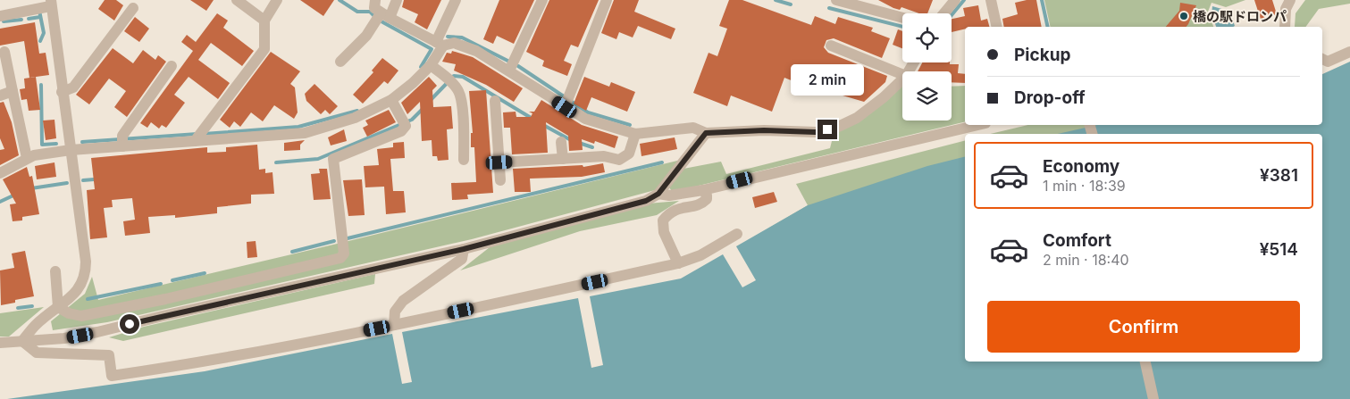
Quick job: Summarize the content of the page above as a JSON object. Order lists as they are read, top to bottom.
{
  "places": ["橋の駅ドロンパ"],
  "page": {
    "banner": ["Pickup", "Drop-off"],
    "bubble": "2 min",
    "list": [
      {
        "name": "Economy",
        "note": "1 min · 18:39",
        "value": "¥381"
      },
      {
        "name": "Comfort",
        "note": "2 min · 18:40",
        "value": "¥514"
      }
    ],
    "buttons": "Confirm"
  }
}
